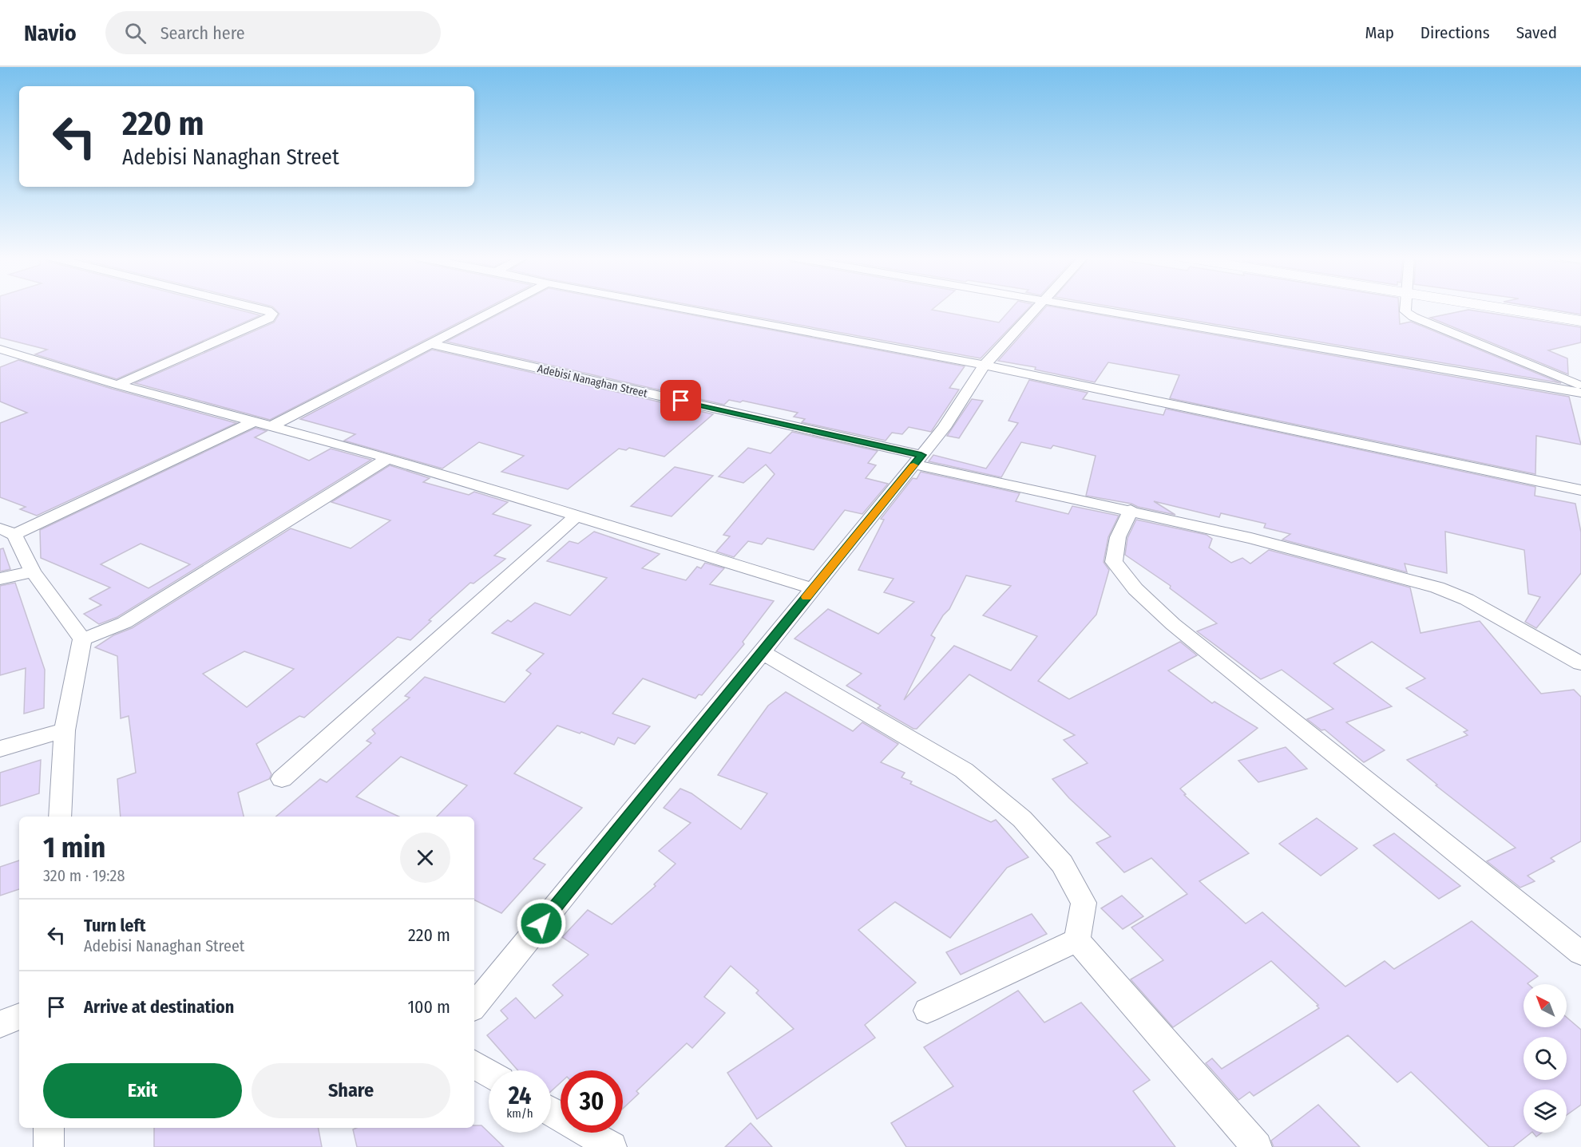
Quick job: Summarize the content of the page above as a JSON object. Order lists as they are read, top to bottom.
{
  "streets": {
    "street": ["Adebisi Nanaghan Street"]
  },
  "north": "top left",
  "page": {
    "header": "Navio",
    "search": "Search here",
    "nav": ["Map", "Directions", "Saved"],
    "turn": ["220 m", "Adebisi Nanaghan Street"],
    "heading": ["1 min", "320 m · 19:28"],
    "list": [
      {
        "name": "Turn left",
        "note": "Adebisi Nanaghan Street",
        "value": "220 m"
      },
      {
        "name": "Arrive at destination",
        "value": "100 m"
      }
    ],
    "buttons": ["Exit", "Share"],
    "speed": "24 km/h",
    "limit": "30"
  }
}
